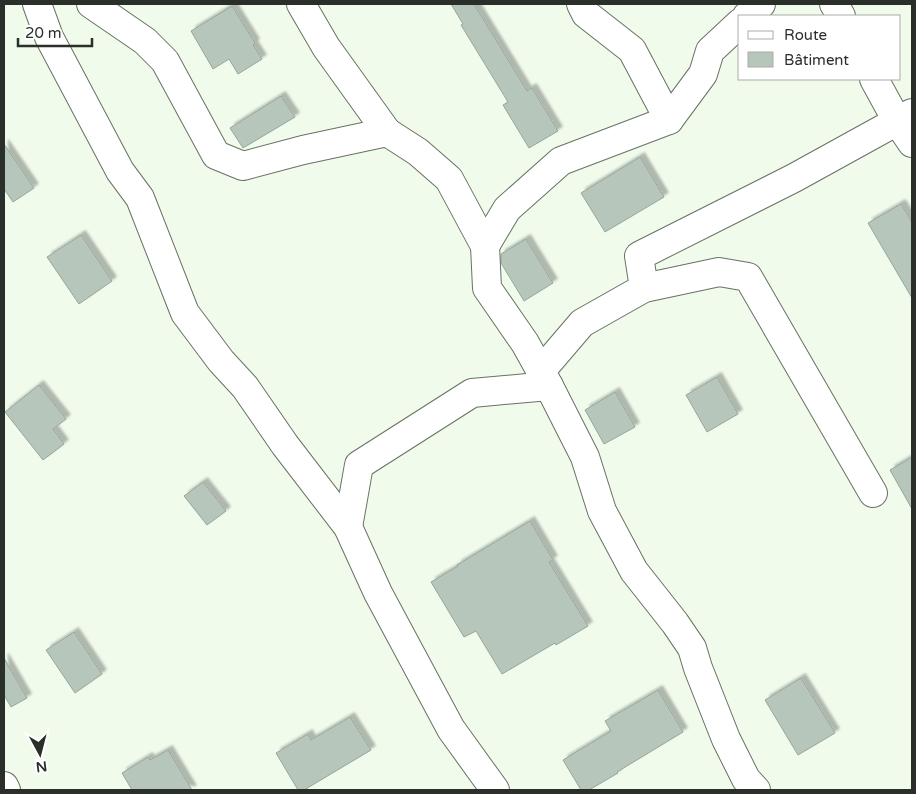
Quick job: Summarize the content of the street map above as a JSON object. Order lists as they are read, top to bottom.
{
  "legend": ["Route", "Bâtiment"],
  "scale_bar": "20 m",
  "north": "bottom"
}
